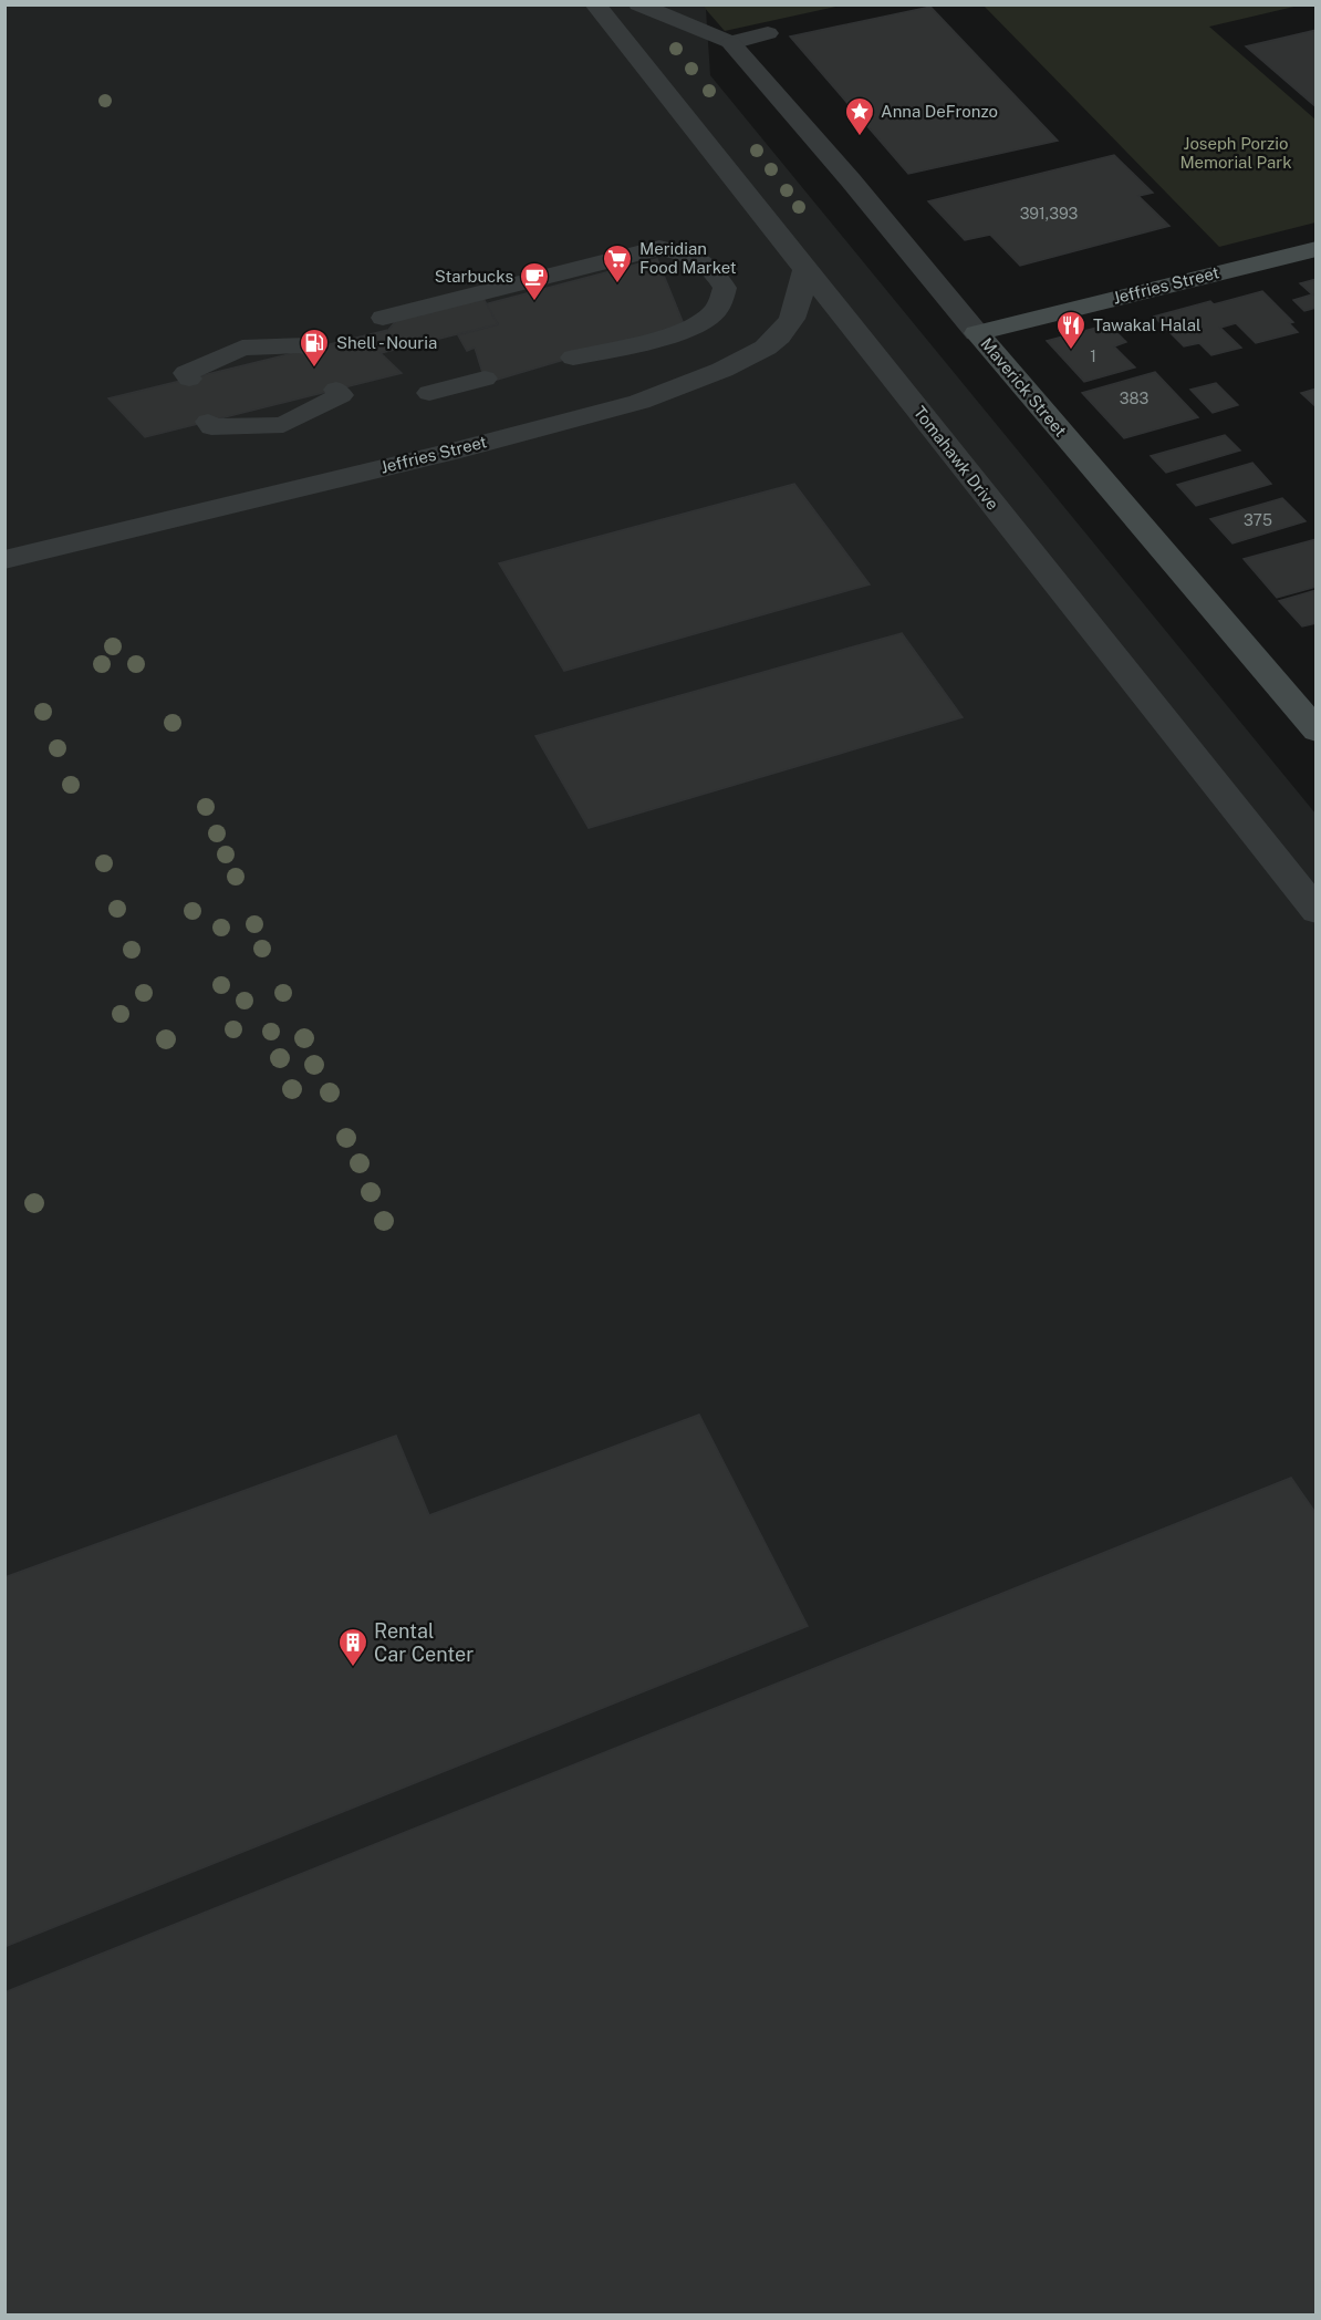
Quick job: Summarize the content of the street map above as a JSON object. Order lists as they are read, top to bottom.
{
  "streets": {
    "main road": ["Jeffries Street", "Maverick Street"],
    "street": ["Tomahawk Drive"]
  },
  "crossings": [
    ["Jeffries Street", "Maverick Street"],
    ["Jeffries Street", "Tomahawk Drive"]
  ],
  "parks": ["Joseph Porzio Memorial Park"],
  "places": {
    "place": ["Anna DeFronzo"],
    "supermarket": ["Meridian Food Market"],
    "cafe": ["Starbucks"],
    "restaurant": ["Tawakal Halal"],
    "fuel station": ["Shell - Nouria"],
    "building": ["Rental Car Center"]
  },
  "house_numbers": [
    "391,393",
    "1",
    "383",
    "375"
  ]
}
